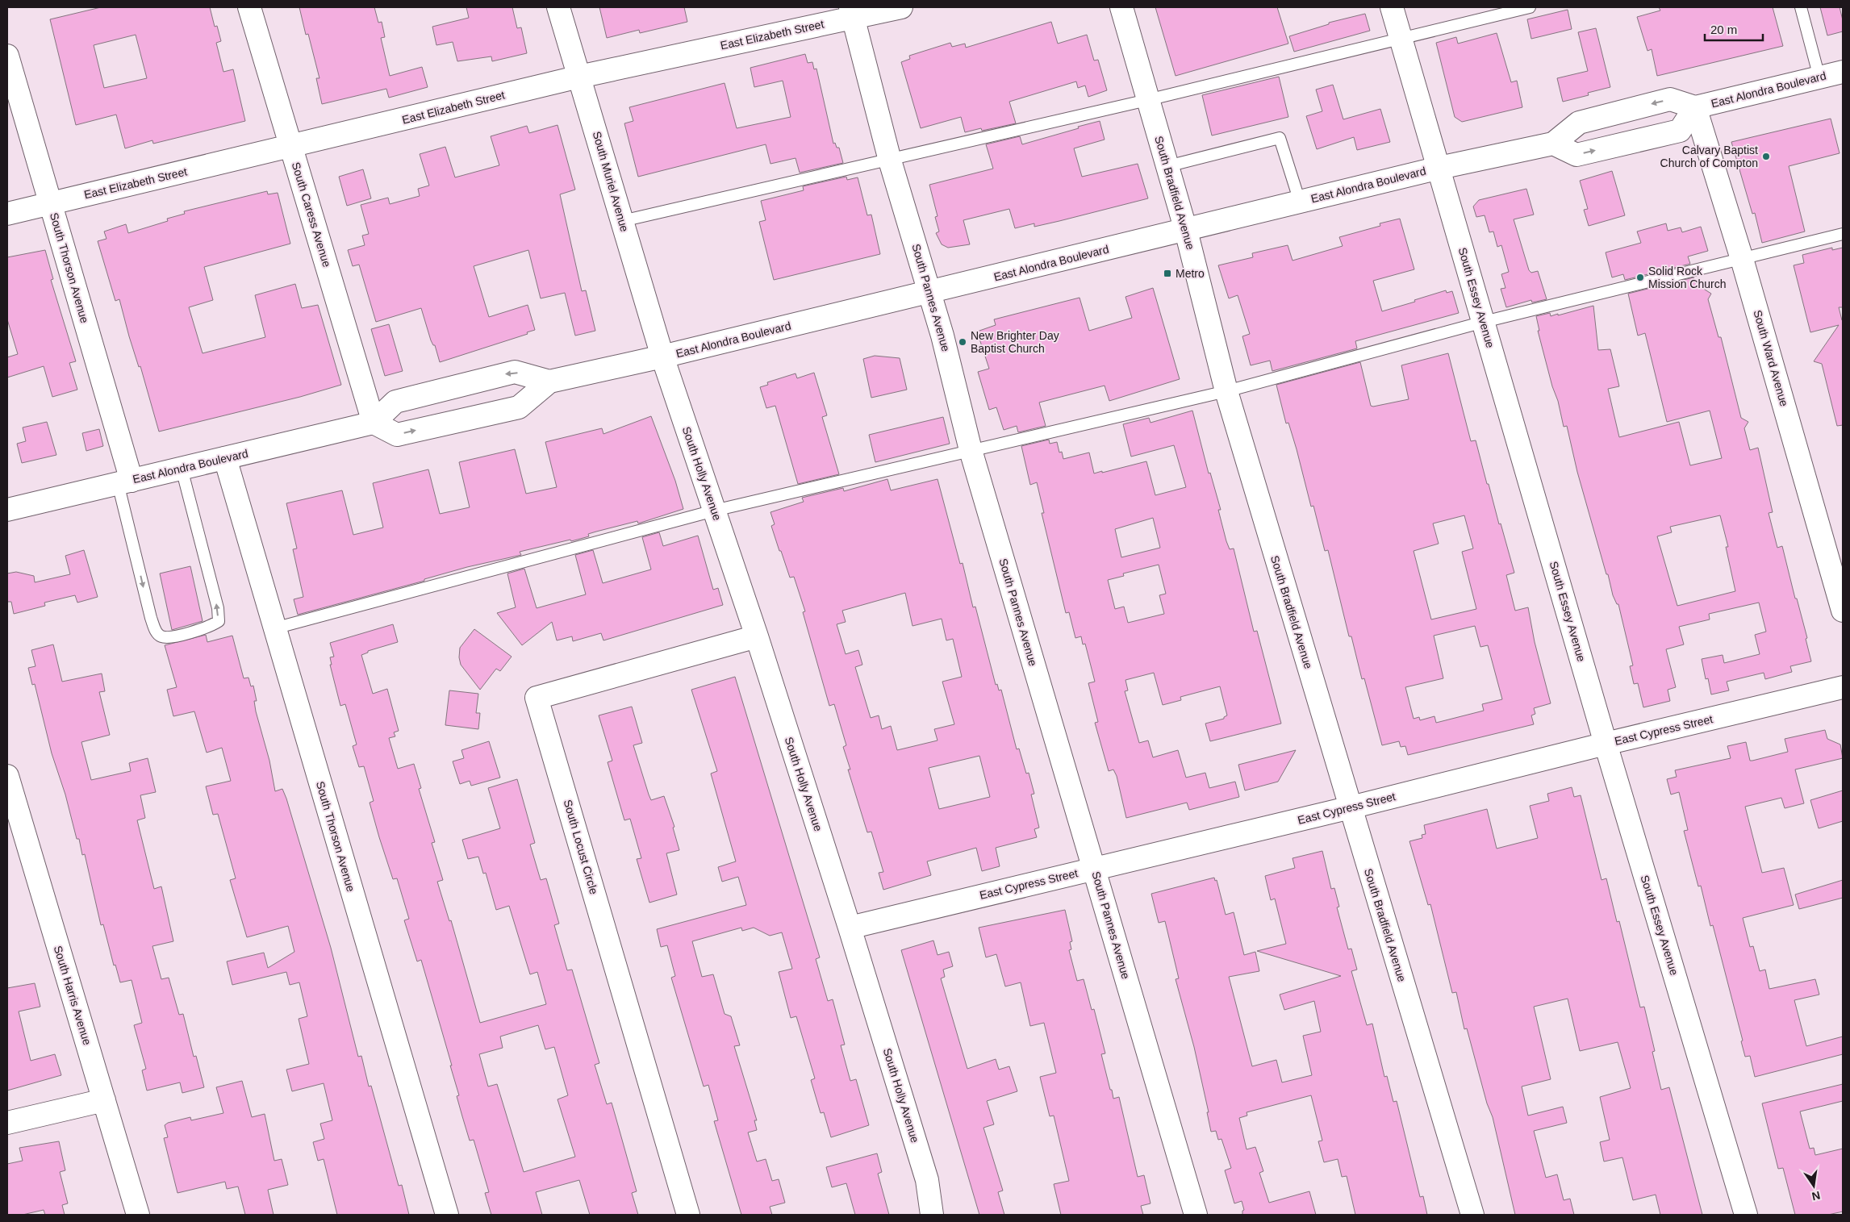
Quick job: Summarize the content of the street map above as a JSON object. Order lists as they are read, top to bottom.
{
  "streets": {
    "street": [
      "East Elizabeth Street",
      "East Alondra Boulevard",
      "South Muriel Avenue",
      "South Bradfield Avenue",
      "South Caress Avenue",
      "South Thorson Avenue",
      "South Pannes Avenue",
      "South Essey Avenue",
      "South Ward Avenue",
      "South Holly Avenue",
      "East Cypress Street",
      "South Locust Circle",
      "South Harris Avenue"
    ]
  },
  "crossings": [
    ["East Elizabeth Street", "South Muriel Avenue"],
    ["East Elizabeth Street", "South Caress Avenue"],
    ["East Elizabeth Street", "South Thorson Avenue"],
    ["East Elizabeth Street", "South Pannes Avenue"],
    ["East Alondra Boulevard", "South Muriel Avenue"],
    ["East Alondra Boulevard", "South Bradfield Avenue"],
    ["East Alondra Boulevard", "South Caress Avenue"],
    ["East Alondra Boulevard", "South Thorson Avenue"],
    ["East Alondra Boulevard", "South Pannes Avenue"],
    ["East Alondra Boulevard", "South Essey Avenue"],
    ["East Alondra Boulevard", "South Ward Avenue"],
    ["East Alondra Boulevard", "South Holly Avenue"],
    ["South Muriel Avenue", "South Holly Avenue"],
    ["South Bradfield Avenue", "East Cypress Street"],
    ["South Pannes Avenue", "East Cypress Street"],
    ["South Essey Avenue", "East Cypress Street"],
    ["South Holly Avenue", "East Cypress Street"],
    ["South Holly Avenue", "South Locust Circle"]
  ],
  "places": {
    "other": ["Calvary Baptist Church of Compton", "Solid Rock Mission Church", "New Brighter Day Baptist Church"],
    "transit": ["Metro"]
  },
  "scale_bar": "20 m",
  "north": "bottom"
}
